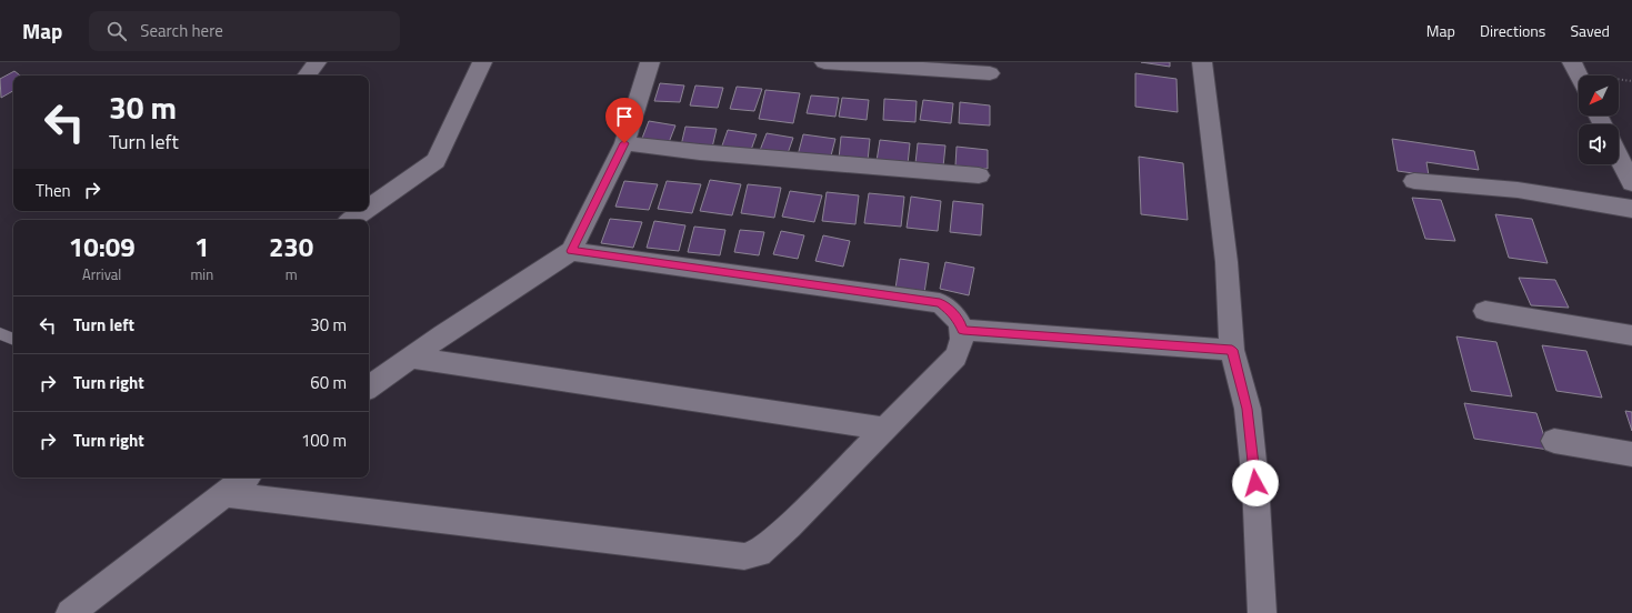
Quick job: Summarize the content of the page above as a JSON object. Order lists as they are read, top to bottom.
{
  "north": "bottom left",
  "page": {
    "header": "Map",
    "search": "Search here",
    "nav": ["Map", "Directions", "Saved"],
    "turn": ["30 m", "Turn left"],
    "then": "Then",
    "eta": [
      "10:09",
      "Arrival",
      "1",
      "min",
      "230",
      "m"
    ],
    "list": [
      {
        "name": "Turn left",
        "value": "30 m"
      },
      {
        "name": "Turn right",
        "value": "60 m"
      },
      {
        "name": "Turn right",
        "value": "100 m"
      }
    ]
  }
}
